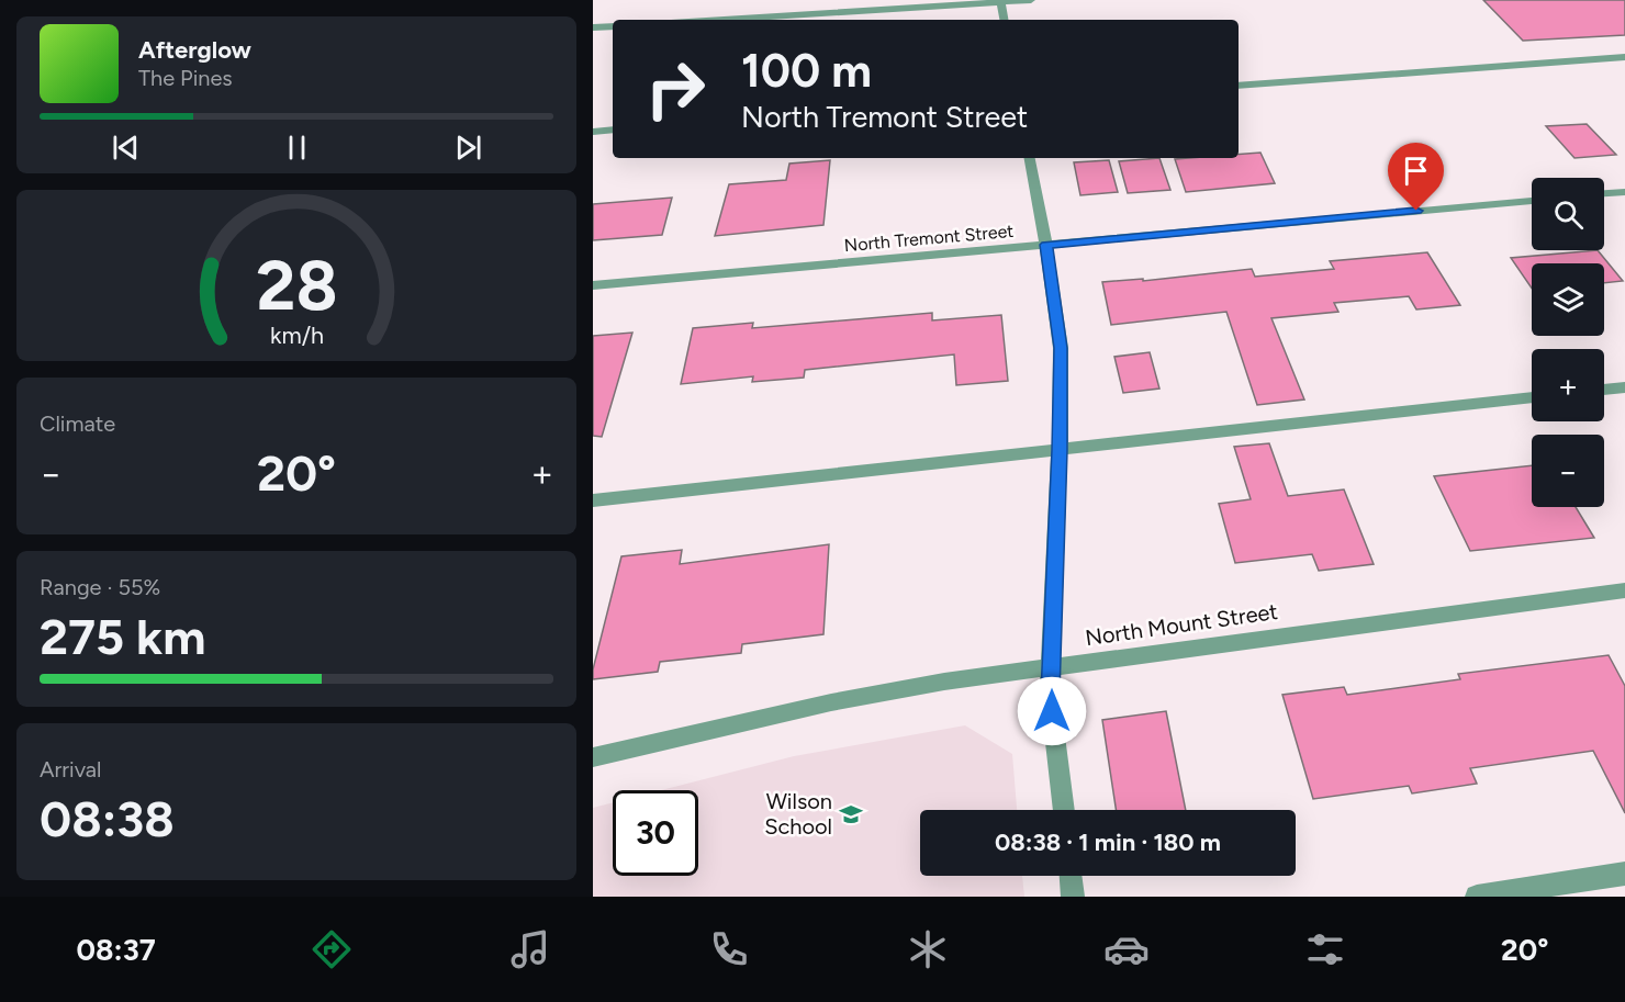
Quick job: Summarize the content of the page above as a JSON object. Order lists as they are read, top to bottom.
{
  "streets": {
    "street": ["North Tremont Street", "North Mount Street"]
  },
  "places": {
    "school or university": ["Wilson School"]
  },
  "page": {
    "turn": ["100 m", "North Tremont Street"],
    "song": ["Afterglow", "The Pines"],
    "map_buttons": ["+", "−"],
    "tile": [
      "Climate",
      ["Range · 55%", "275 km"],
      ["Arrival", "08:38"]
    ],
    "heat": ["−", "20°", "+"],
    "limit": "30",
    "trip": "08:38 · 1 min · 180 m",
    "tabs": ["08:37", "20°"],
    "gauge": ["28", "km/h"]
  }
}
